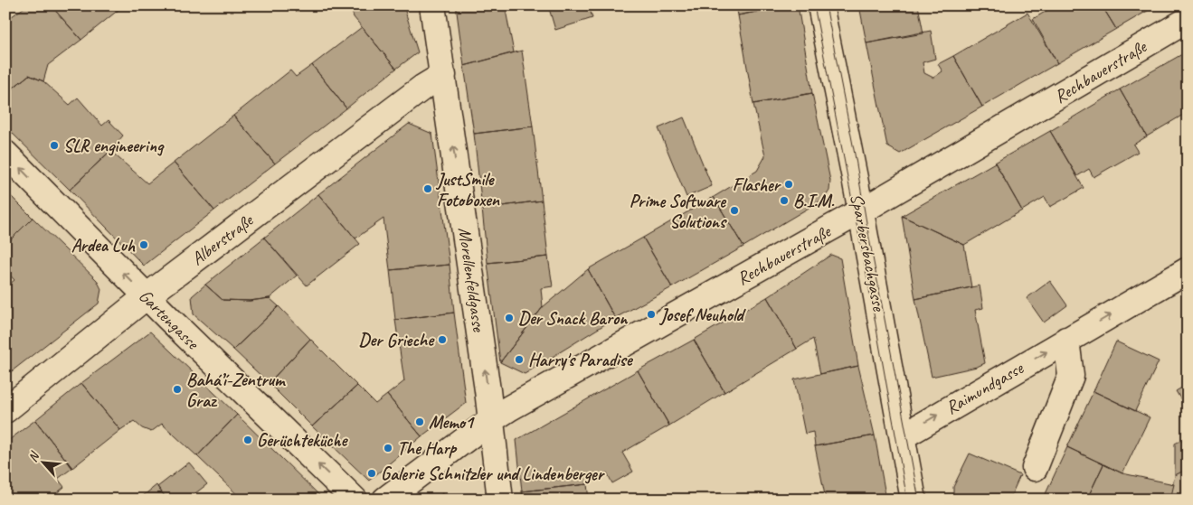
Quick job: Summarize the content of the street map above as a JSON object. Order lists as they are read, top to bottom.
{
  "streets": {
    "street": [
      "Rechbauerstraße",
      "Alberstraße",
      "Sparbersbachgasse",
      "Morellenfeldgasse",
      "Gartengasse",
      "Raimundgasse"
    ]
  },
  "crossings": [
    ["Rechbauerstraße", "Sparbersbachgasse"],
    ["Rechbauerstraße", "Morellenfeldgasse"],
    ["Alberstraße", "Morellenfeldgasse"],
    ["Alberstraße", "Gartengasse"],
    ["Sparbersbachgasse", "Raimundgasse"]
  ],
  "one_way": ["Morellenfeldgasse", "Gartengasse", "Raimundgasse"],
  "places": [
    "SLR engineering",
    "Flasher",
    "JustSmile Fotoboxen",
    "B.I.M.",
    "Prime Software Solutions",
    "Ardea Luh",
    "Josef Neuhold",
    "Der Snack Baron",
    "Der Grieche",
    "Harry's Paradise",
    "Bahá’í-Zentrum Graz",
    "Memo1",
    "Gerüchteküche",
    "The Harp",
    "Galerie Schnitzler und Lindenberger"
  ],
  "north": "top left"
}
